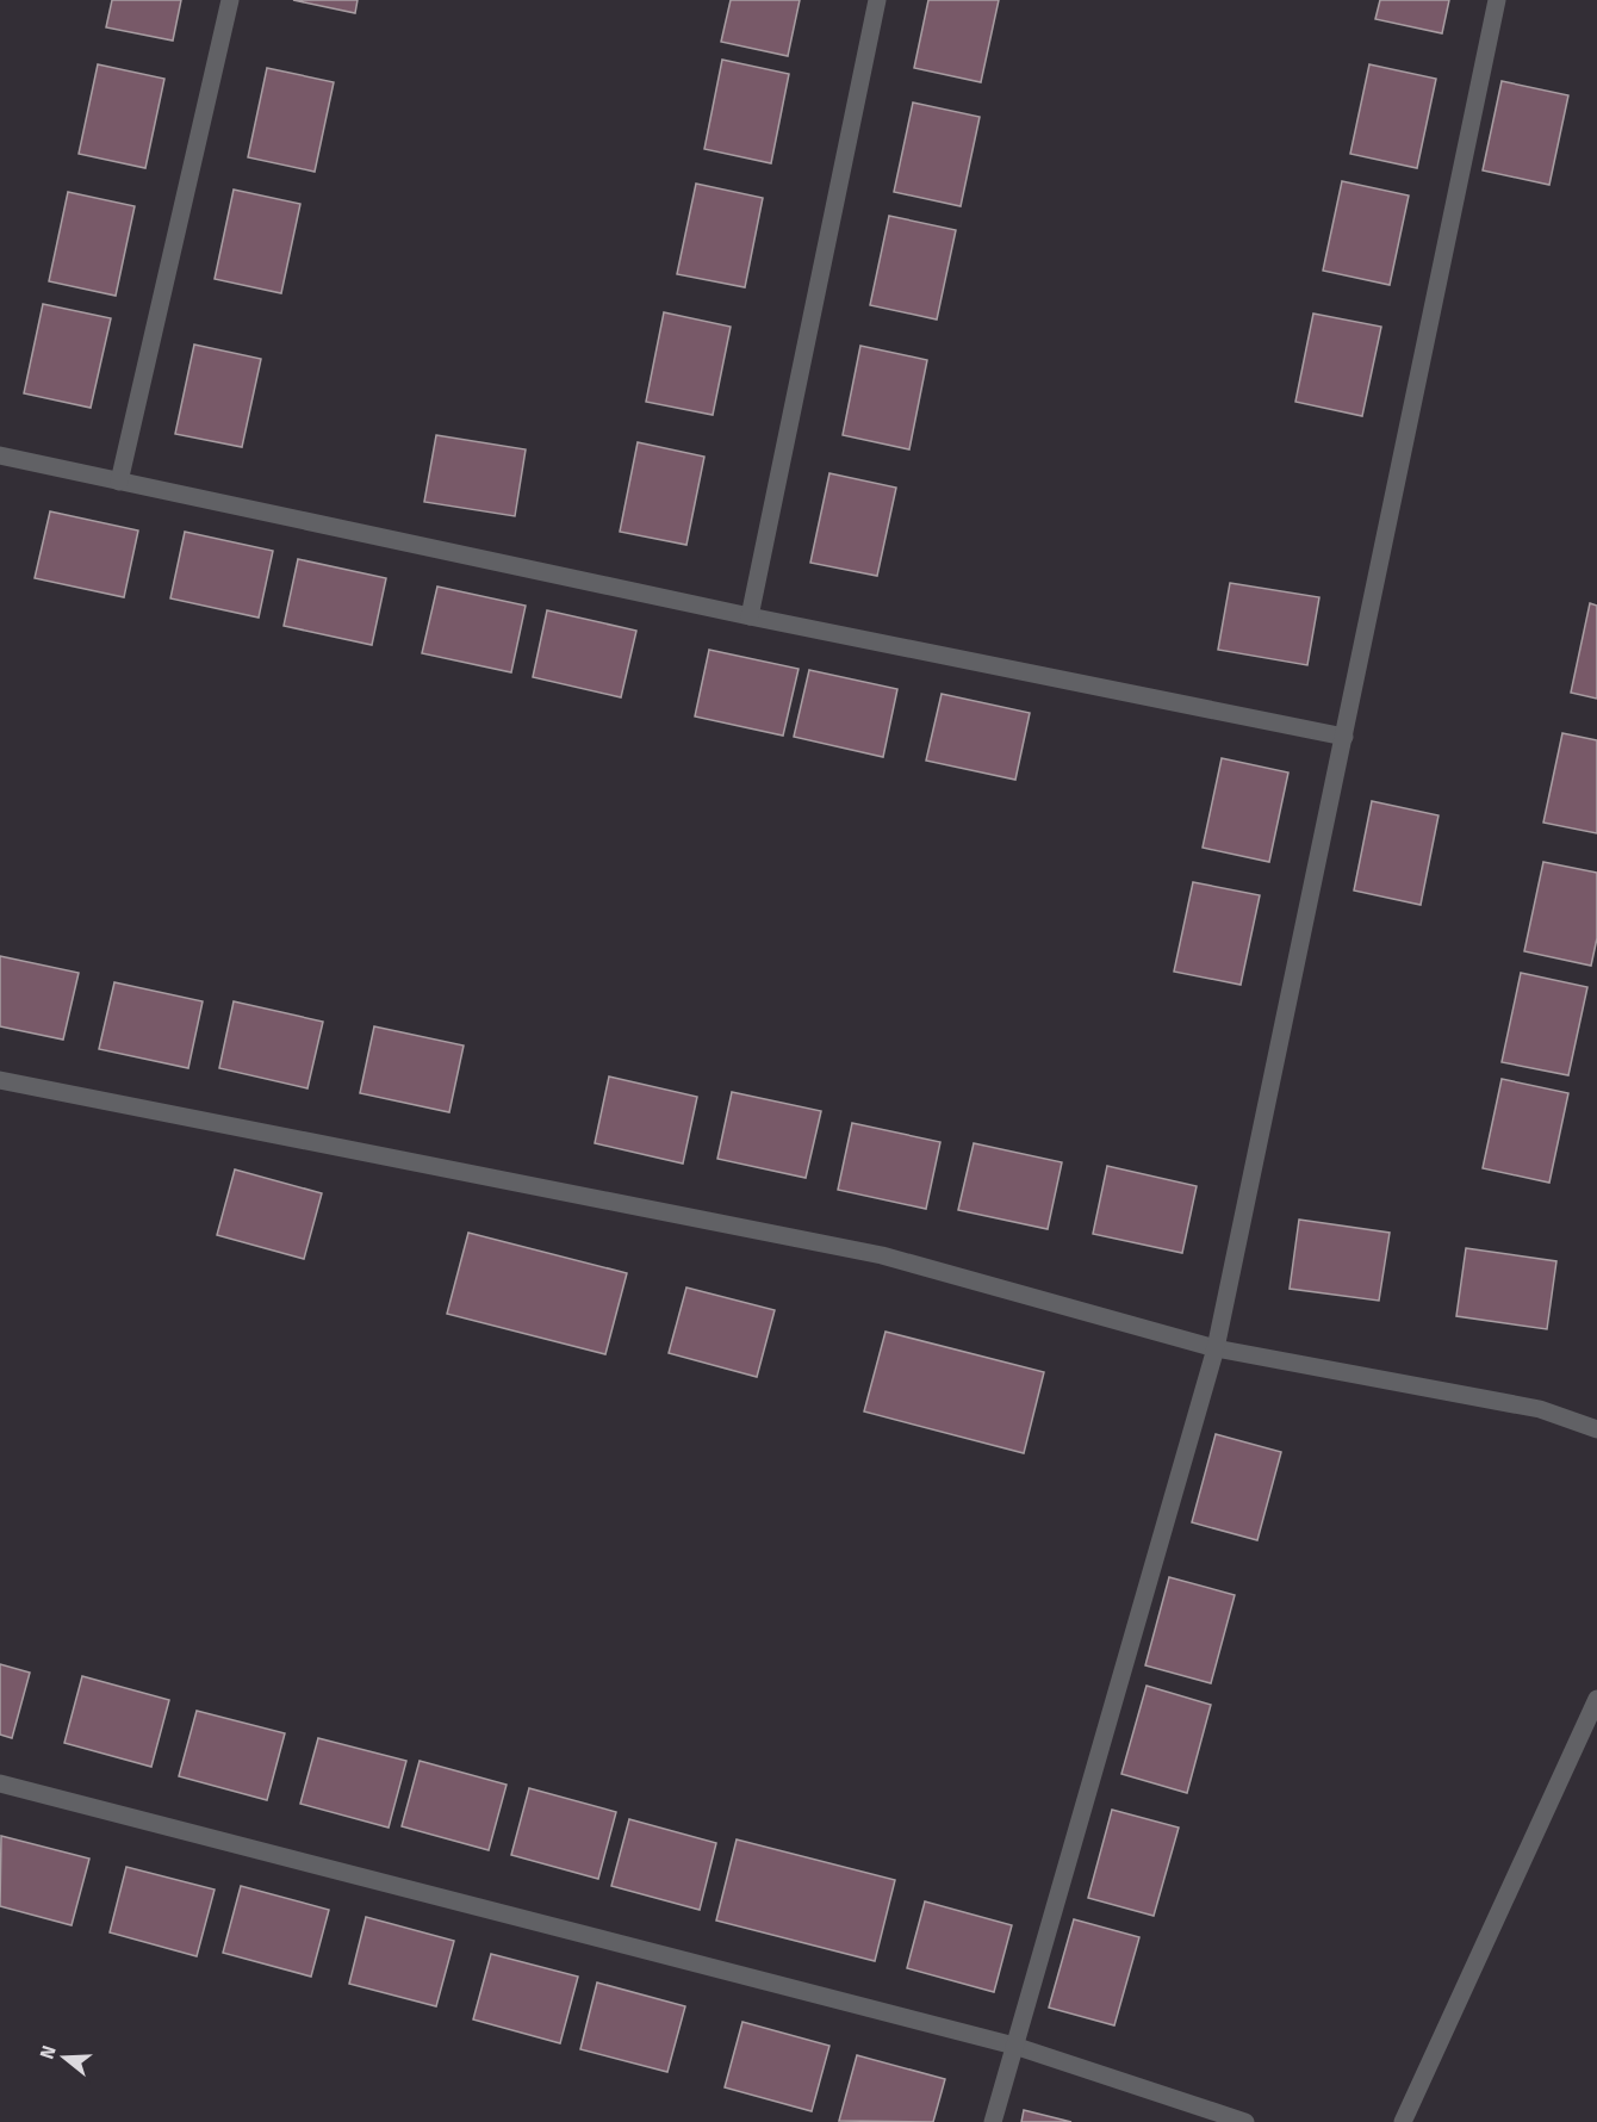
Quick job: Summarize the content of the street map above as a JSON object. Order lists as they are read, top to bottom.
{
  "north": "left"
}
